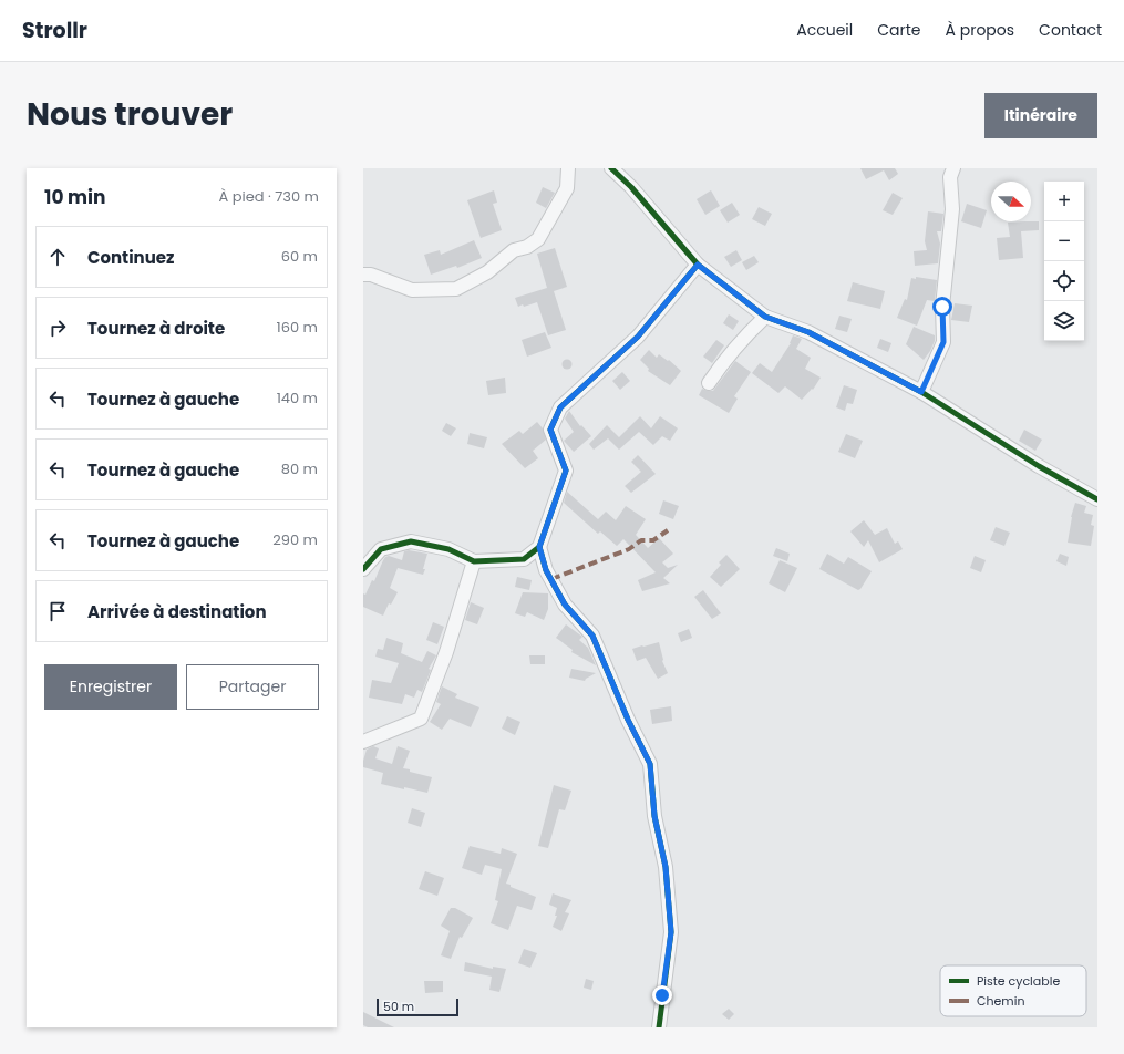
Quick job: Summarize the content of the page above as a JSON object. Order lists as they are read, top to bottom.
{
  "legend": ["Piste cyclable", "Chemin"],
  "scale_bar": "50 m",
  "north": "right",
  "page": {
    "header": "Strollr",
    "nav": [
      "Accueil",
      "Carte",
      "À propos",
      "Contact"
    ],
    "title": "Nous trouver",
    "buttons": [
      "Itinéraire",
      ["Enregistrer", "Partager"]
    ],
    "heading": ["10 min", "À pied · 730 m"],
    "map_buttons": ["+", "−"],
    "list": [
      ["Continuez", "60 m"],
      ["Tournez à droite", "160 m"],
      ["Tournez à gauche", "140 m"],
      ["Tournez à gauche", "80 m"],
      ["Tournez à gauche", "290 m"],
      "Arrivée à destination"
    ],
    "scale": "50 m"
  }
}
